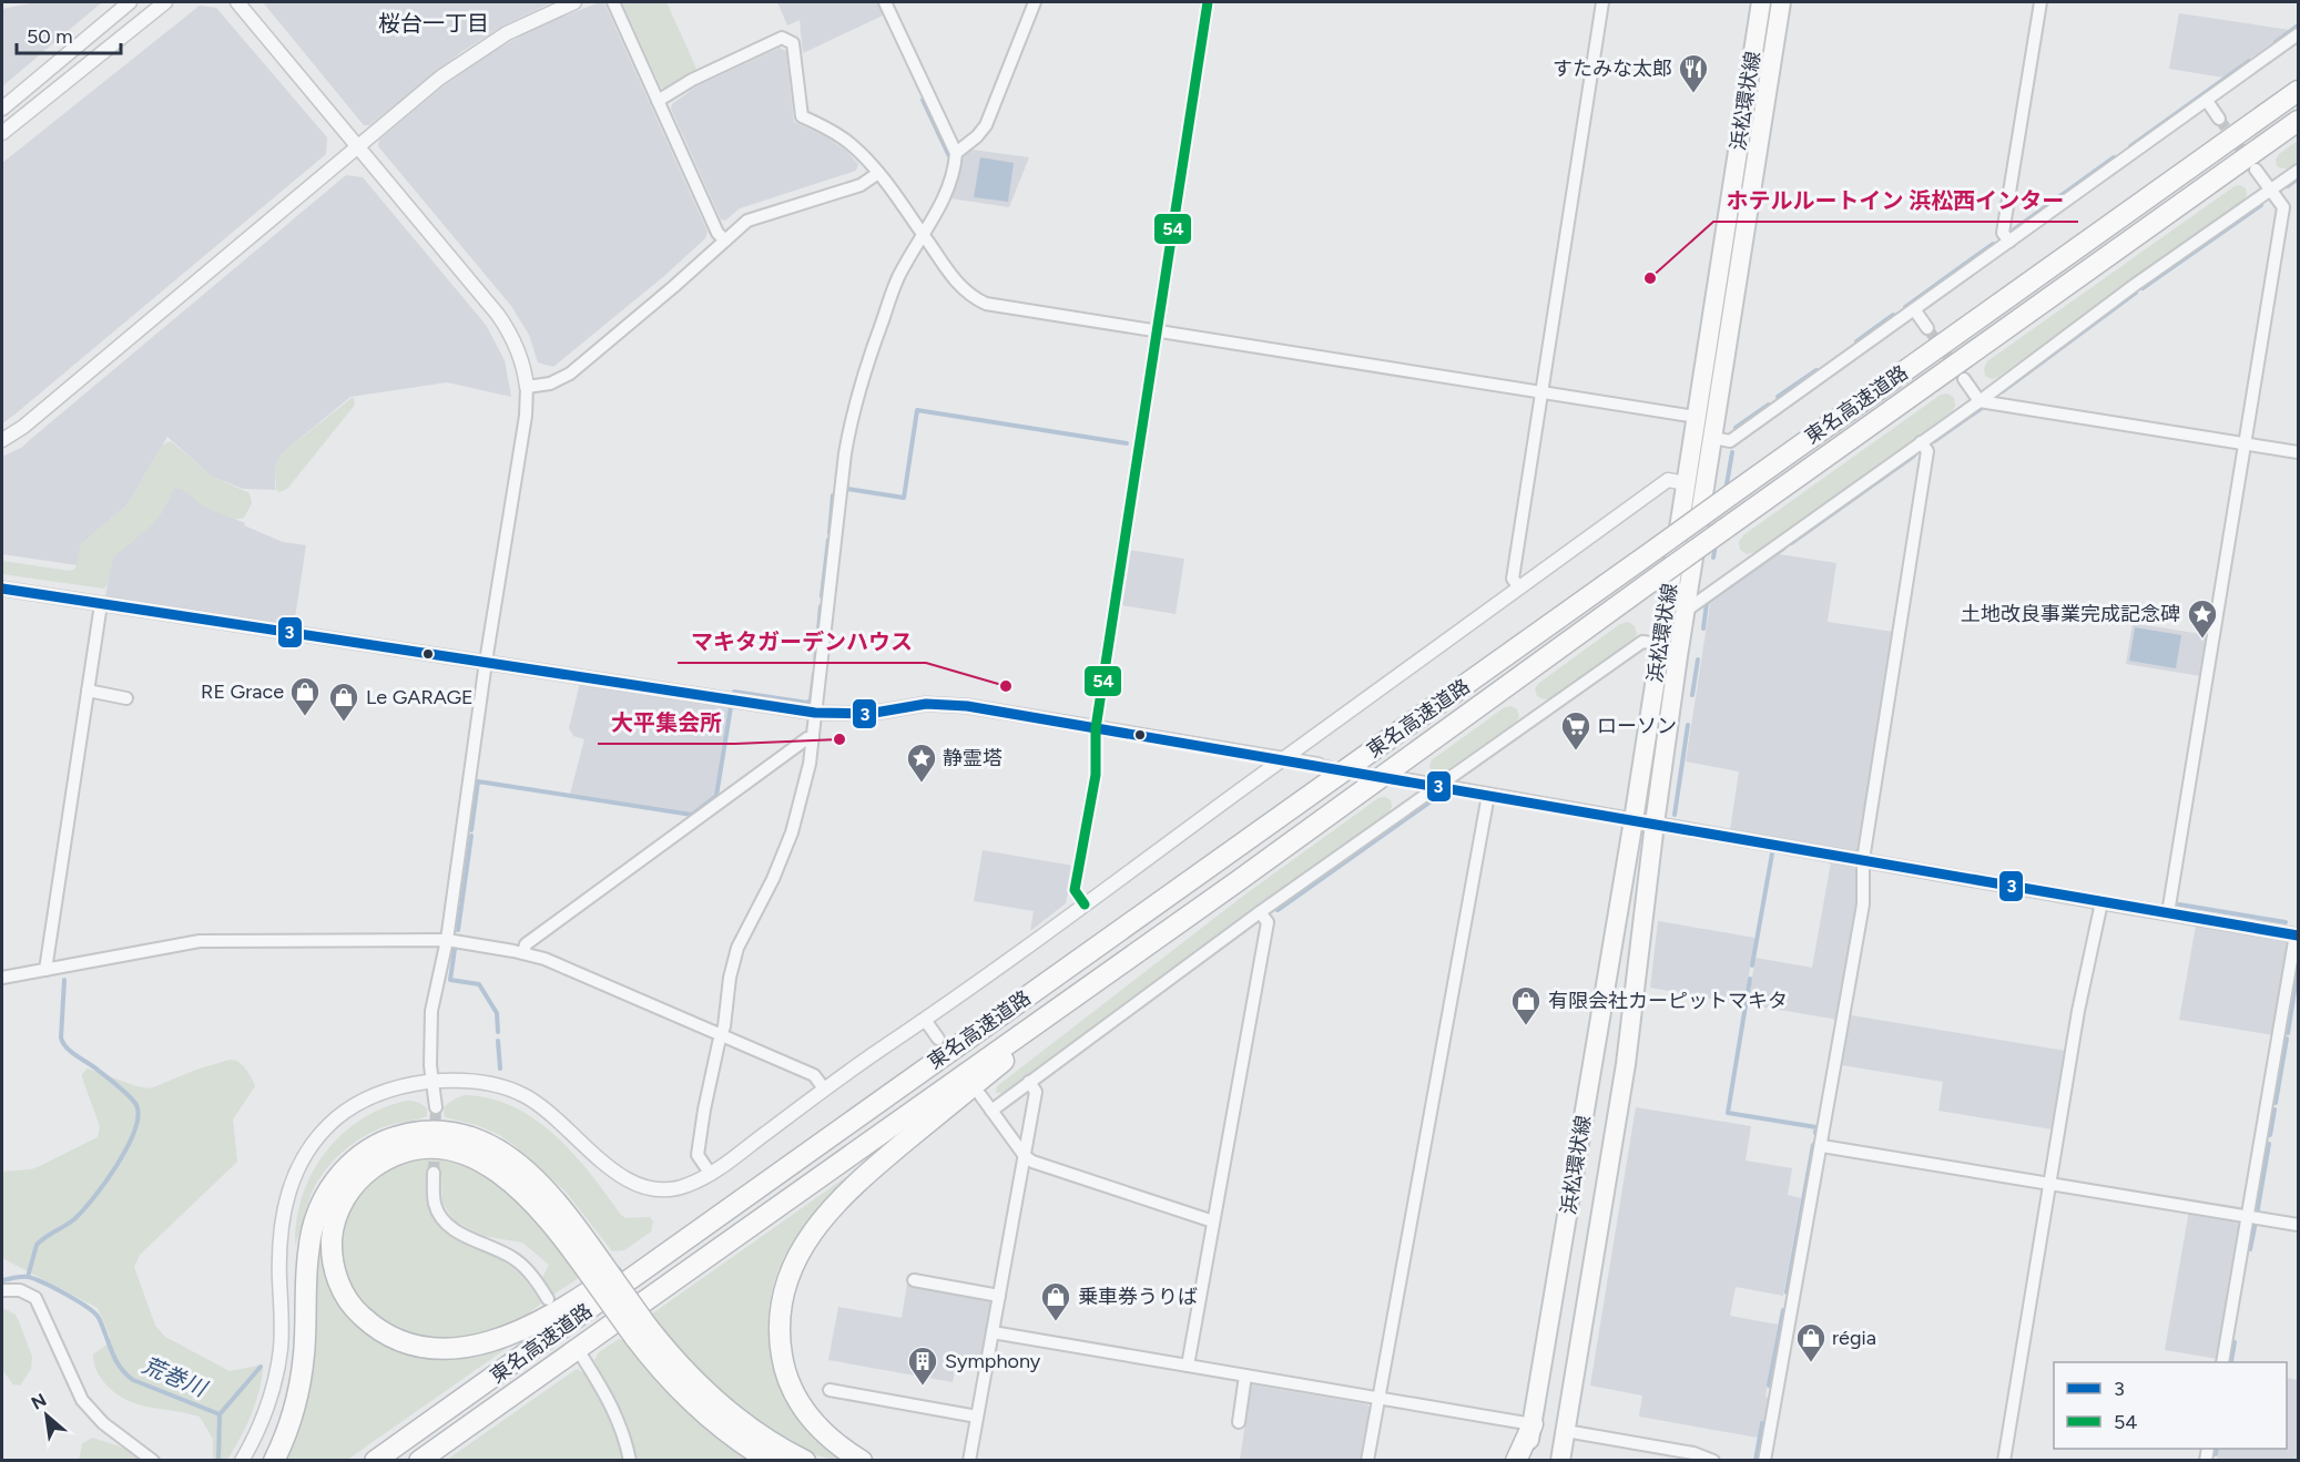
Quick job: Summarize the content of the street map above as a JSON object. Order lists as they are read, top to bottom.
{
  "streets": {
    "highway": ["東名高速道路"],
    "main road": ["浜松環状線"]
  },
  "districts": ["桜台一丁目"],
  "water": ["荒巻川"],
  "places": {
    "restaurant": ["すたみな太郎"],
    "other": ["ホテルルートイン 浜松西インター", "マキタガーデンハウス", "大平集会所"],
    "place": ["土地改良事業完成記念碑", "静霊塔"],
    "shop": [
      "RE Grace",
      "Le GARAGE",
      "有限会社カーピットマキタ",
      "乗車券うりば",
      "régia"
    ],
    "supermarket": ["ローソン"],
    "building": ["Symphony"]
  },
  "lines": ["transit line 54", "transit line 3"],
  "legend": ["3", "54"],
  "scale_bar": "50 m",
  "north": "top left"
}
